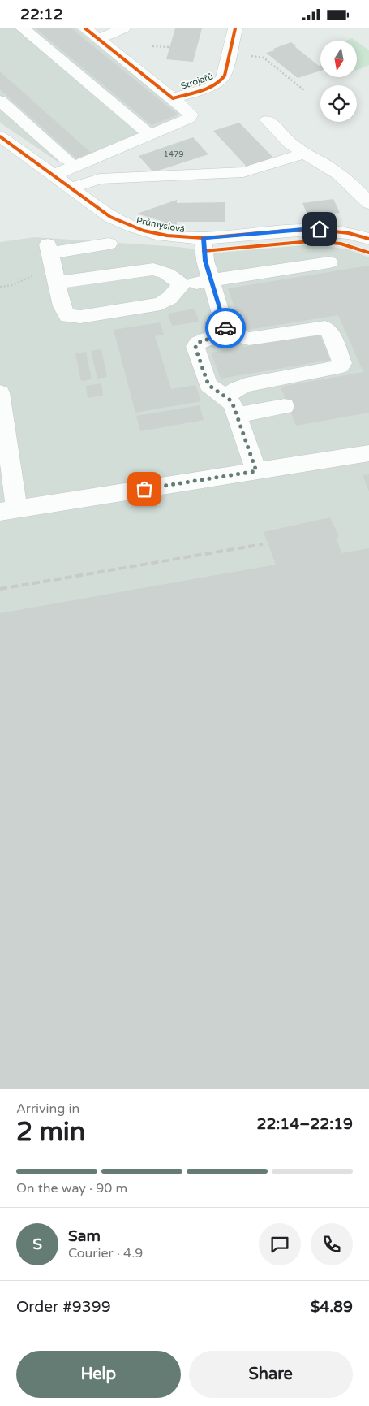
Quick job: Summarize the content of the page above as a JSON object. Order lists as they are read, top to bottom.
{
  "streets": {
    "street": ["Strojařů", "Průmyslová"]
  },
  "house_numbers": ["1479"],
  "north": "bottom",
  "page": {
    "status": "22:12",
    "heading": ["2 min", "Arriving in", "22:14–22:19"],
    "panel": [
      "Sam",
      "Courier · 4.9",
      "Order #9399",
      "$4.89"
    ],
    "bar": "On the way · 90 m",
    "round": "S",
    "buttons": ["Help", "Share"]
  }
}
